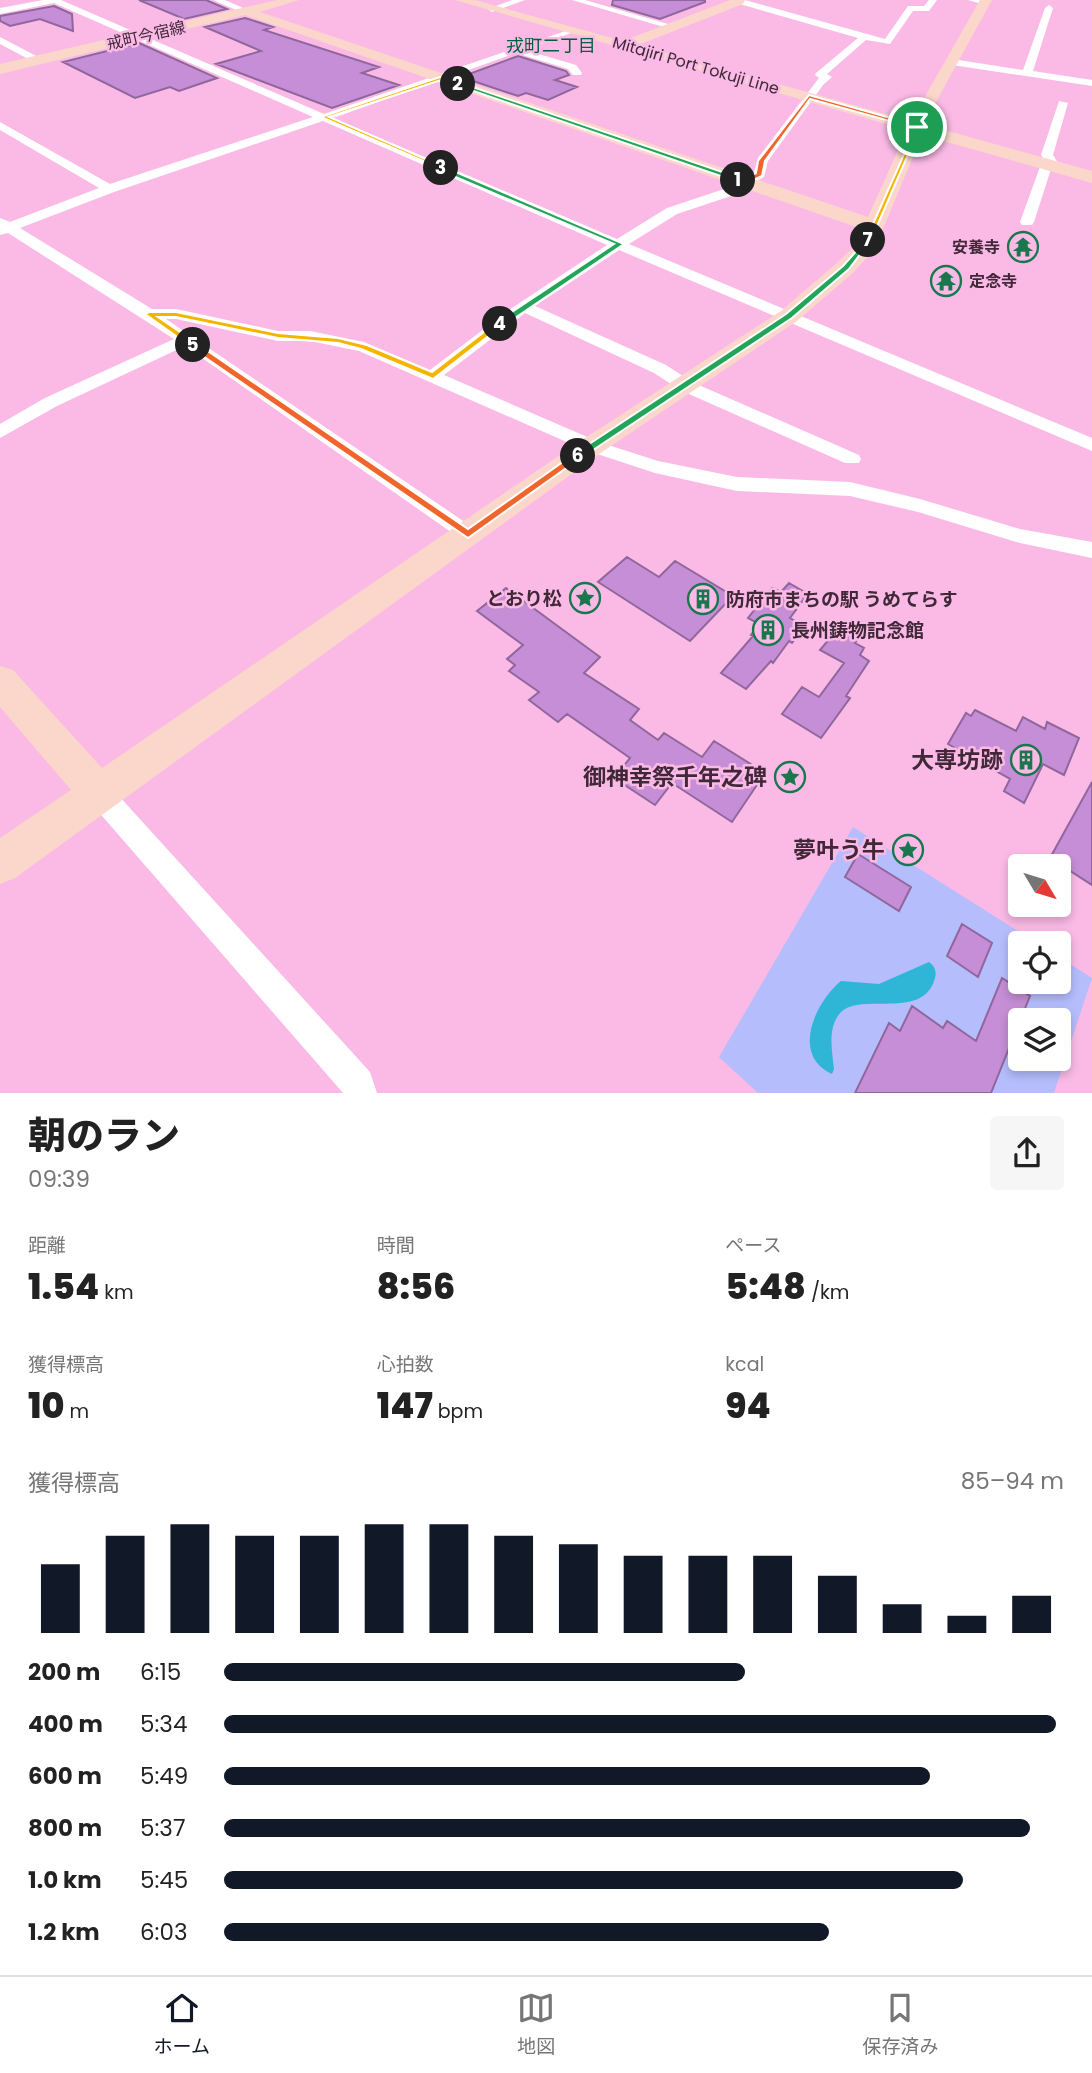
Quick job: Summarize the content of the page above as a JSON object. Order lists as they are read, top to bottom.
{
  "streets": {
    "street": ["戒町今宿線", "Mitajiri Port Tokuji Line"]
  },
  "districts": ["戎町二丁目"],
  "places": {
    "temple": ["安養寺", "定念寺"],
    "place": ["とおり松", "御神幸祭千年之碑", "夢叶う牛"],
    "building": ["防府市まちの駅 うめてらす", "長州鋳物記念館", "大専坊跡"]
  },
  "north": "bottom right",
  "page": {
    "pins": [
      "2",
      "3",
      "1",
      "7",
      "4",
      "5",
      "6"
    ],
    "heading": ["朝のラン", "09:39"],
    "stats": [
      ["距離", "1.54 km"],
      ["時間", "8:56"],
      ["ペース", "5:48 /km"],
      ["獲得標高", "10 m"],
      ["心拍数", "147 bpm"],
      ["kcal", "94"]
    ],
    "chart": ["獲得標高", "85–94 m"],
    "list": [
      {
        "name": "200 m",
        "note": "6:15"
      },
      {
        "name": "400 m",
        "note": "5:34"
      },
      {
        "name": "600 m",
        "note": "5:49"
      },
      {
        "name": "800 m",
        "note": "5:37"
      },
      {
        "name": "1.0 km",
        "note": "5:45"
      },
      {
        "name": "1.2 km",
        "note": "6:03"
      }
    ],
    "tabs": ["ホーム", "地図", "保存済み"]
  }
}
